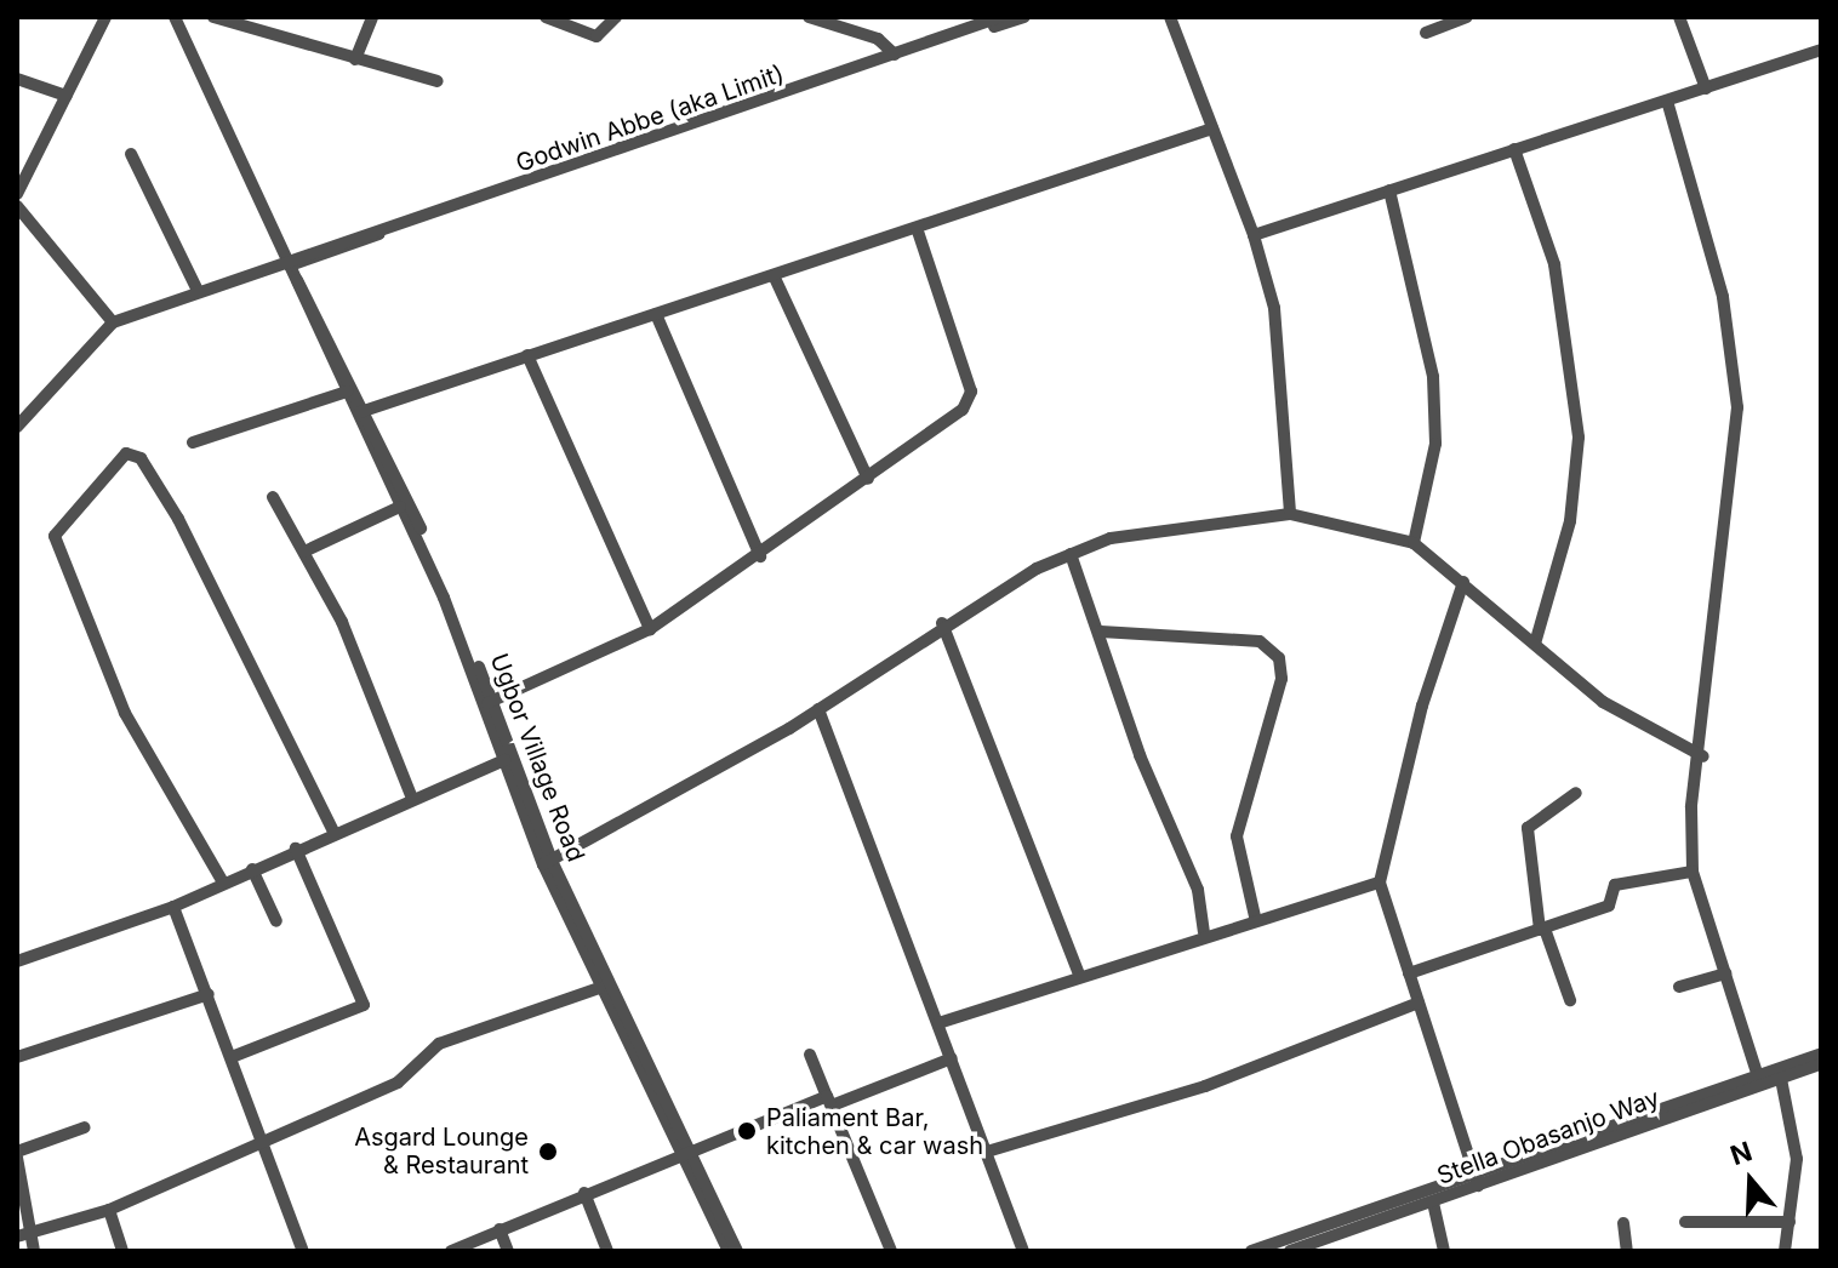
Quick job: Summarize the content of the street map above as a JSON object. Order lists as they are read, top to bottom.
{
  "streets": {
    "street": ["Godwin Abbe (aka Limit)", "Ugbor Village Road", "Stella Obasanjo Way"]
  },
  "crossings": [
    ["Godwin Abbe (aka Limit)", "Ugbor Village Road"]
  ],
  "places": ["Paliament Bar, kitchen & car wash", "Asgard Lounge & Restaurant"],
  "north": "top"
}
